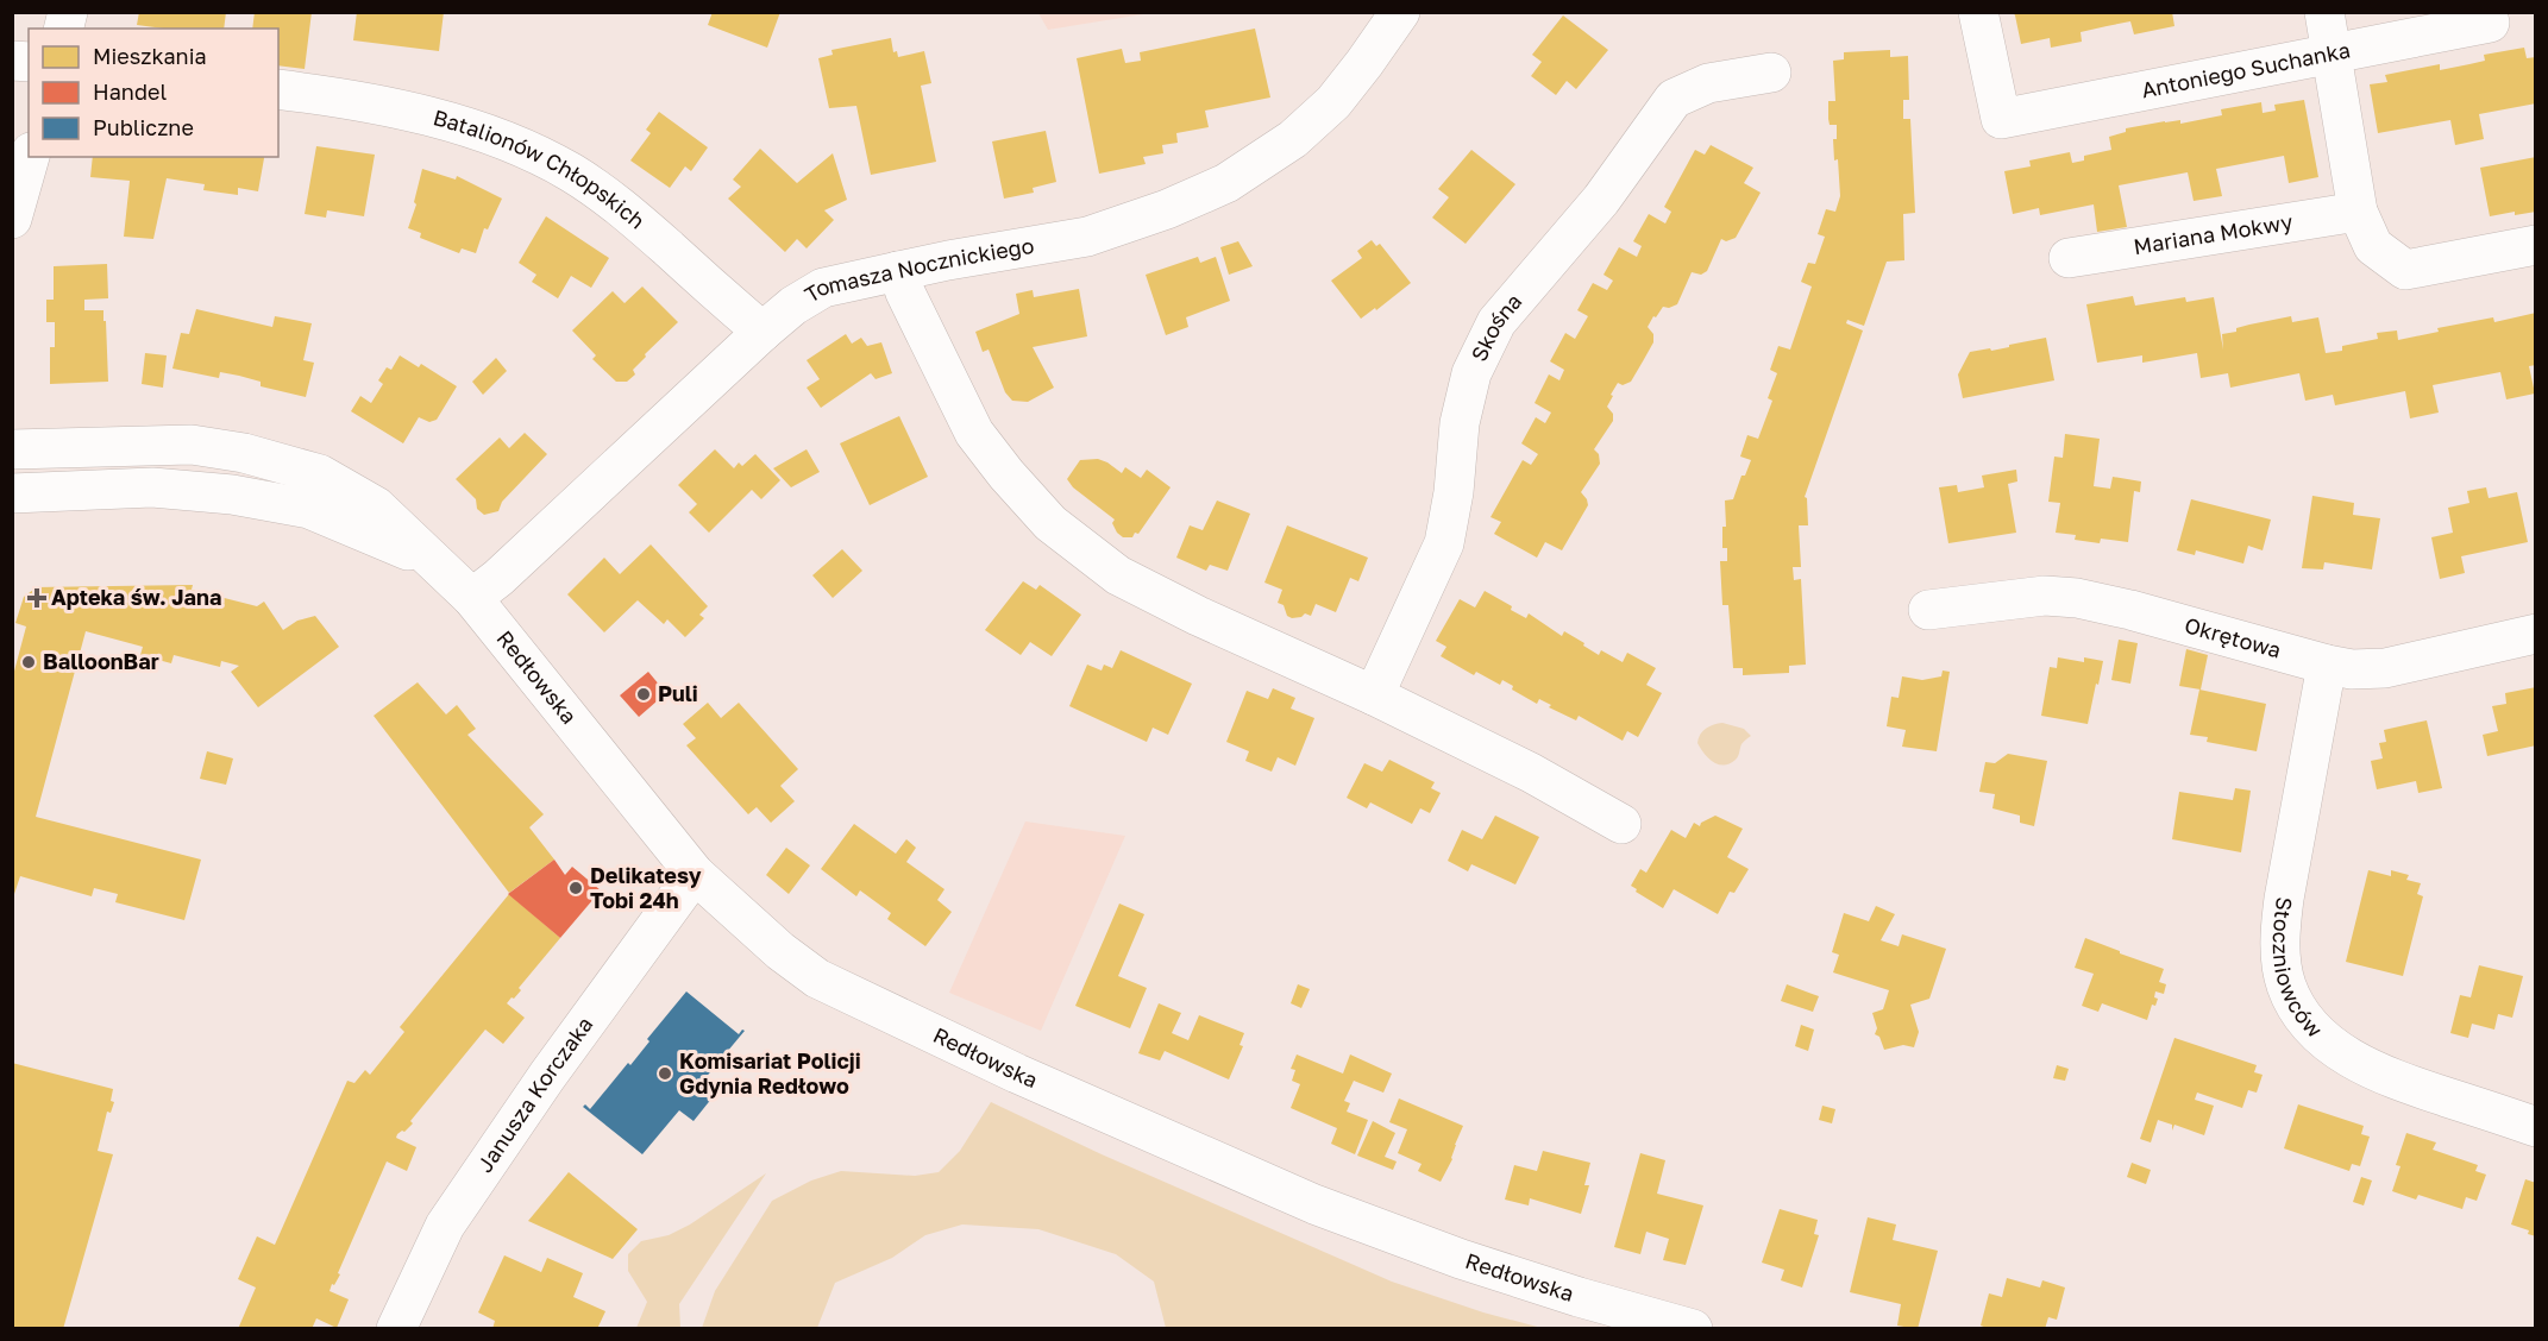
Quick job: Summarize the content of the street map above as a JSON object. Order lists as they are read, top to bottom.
{
  "streets": {
    "street": [
      "Antoniego Suchanka",
      "Batalionów Chłopskich",
      "Mariana Mokwy",
      "Tomasza Nocznickiego",
      "Skośna",
      "Okrętowa",
      "Redłowska",
      "Stoczniowców",
      "Janusza Korczaka"
    ]
  },
  "crossings": [
    ["Batalionów Chłopskich", "Tomasza Nocznickiego"],
    ["Tomasza Nocznickiego", "Redłowska"],
    ["Okrętowa", "Stoczniowców"],
    ["Redłowska", "Janusza Korczaka"]
  ],
  "places": {
    "health": ["Apteka św. Jana"],
    "other": [
      "BalloonBar",
      "Puli",
      "Delikatesy Tobi 24h",
      "Komisariat Policji Gdynia Redłowo"
    ]
  },
  "legend": ["Mieszkania", "Handel", "Publiczne"]
}
